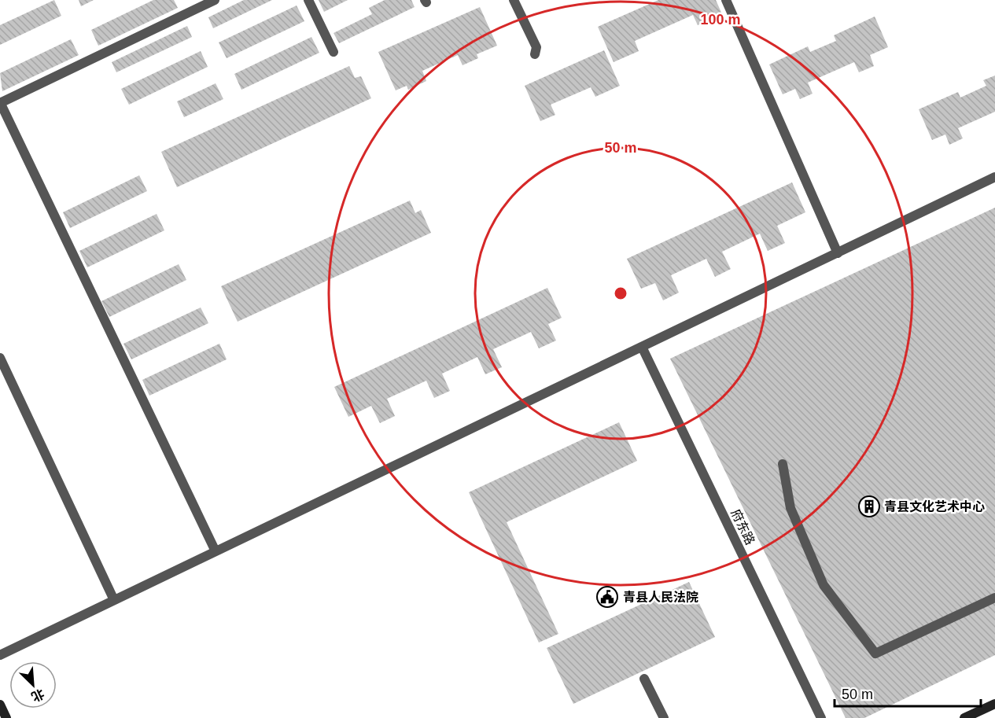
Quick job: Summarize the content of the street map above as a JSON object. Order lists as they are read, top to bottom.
{
  "streets": {
    "street": ["府东路"]
  },
  "places": {
    "building": ["青县文化艺术中心"],
    "public building": ["青县人民法院"]
  },
  "scale_bar": "50 m",
  "north": "bottom right",
  "rings": ["100 m", "50 m"]
}
